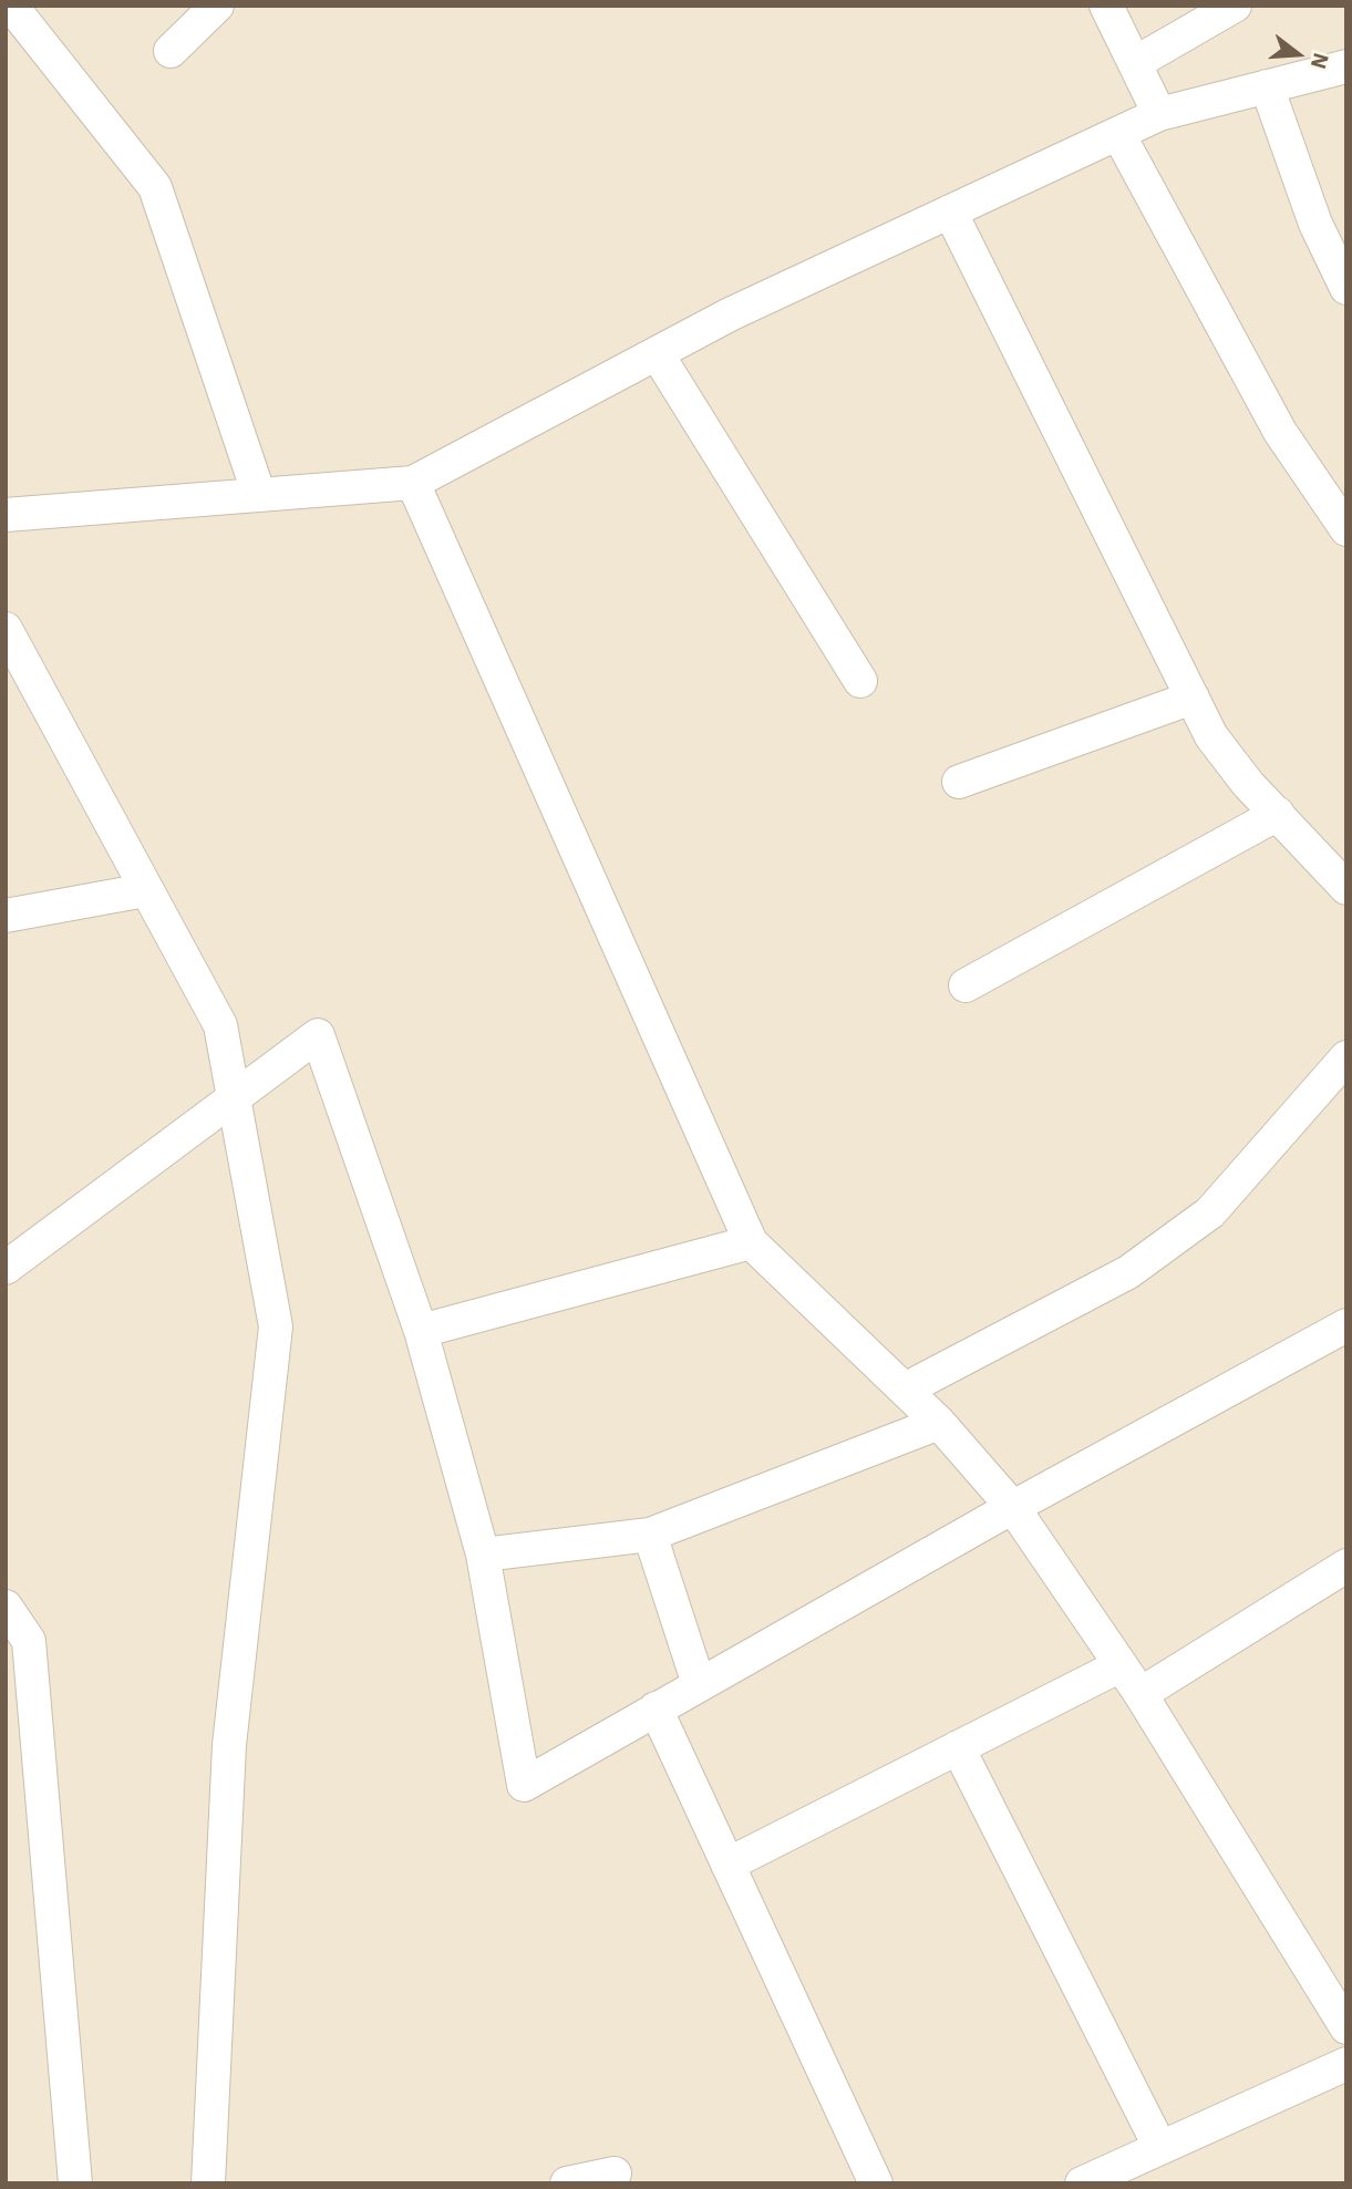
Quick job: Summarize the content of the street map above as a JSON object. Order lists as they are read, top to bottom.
{
  "north": "right"
}
